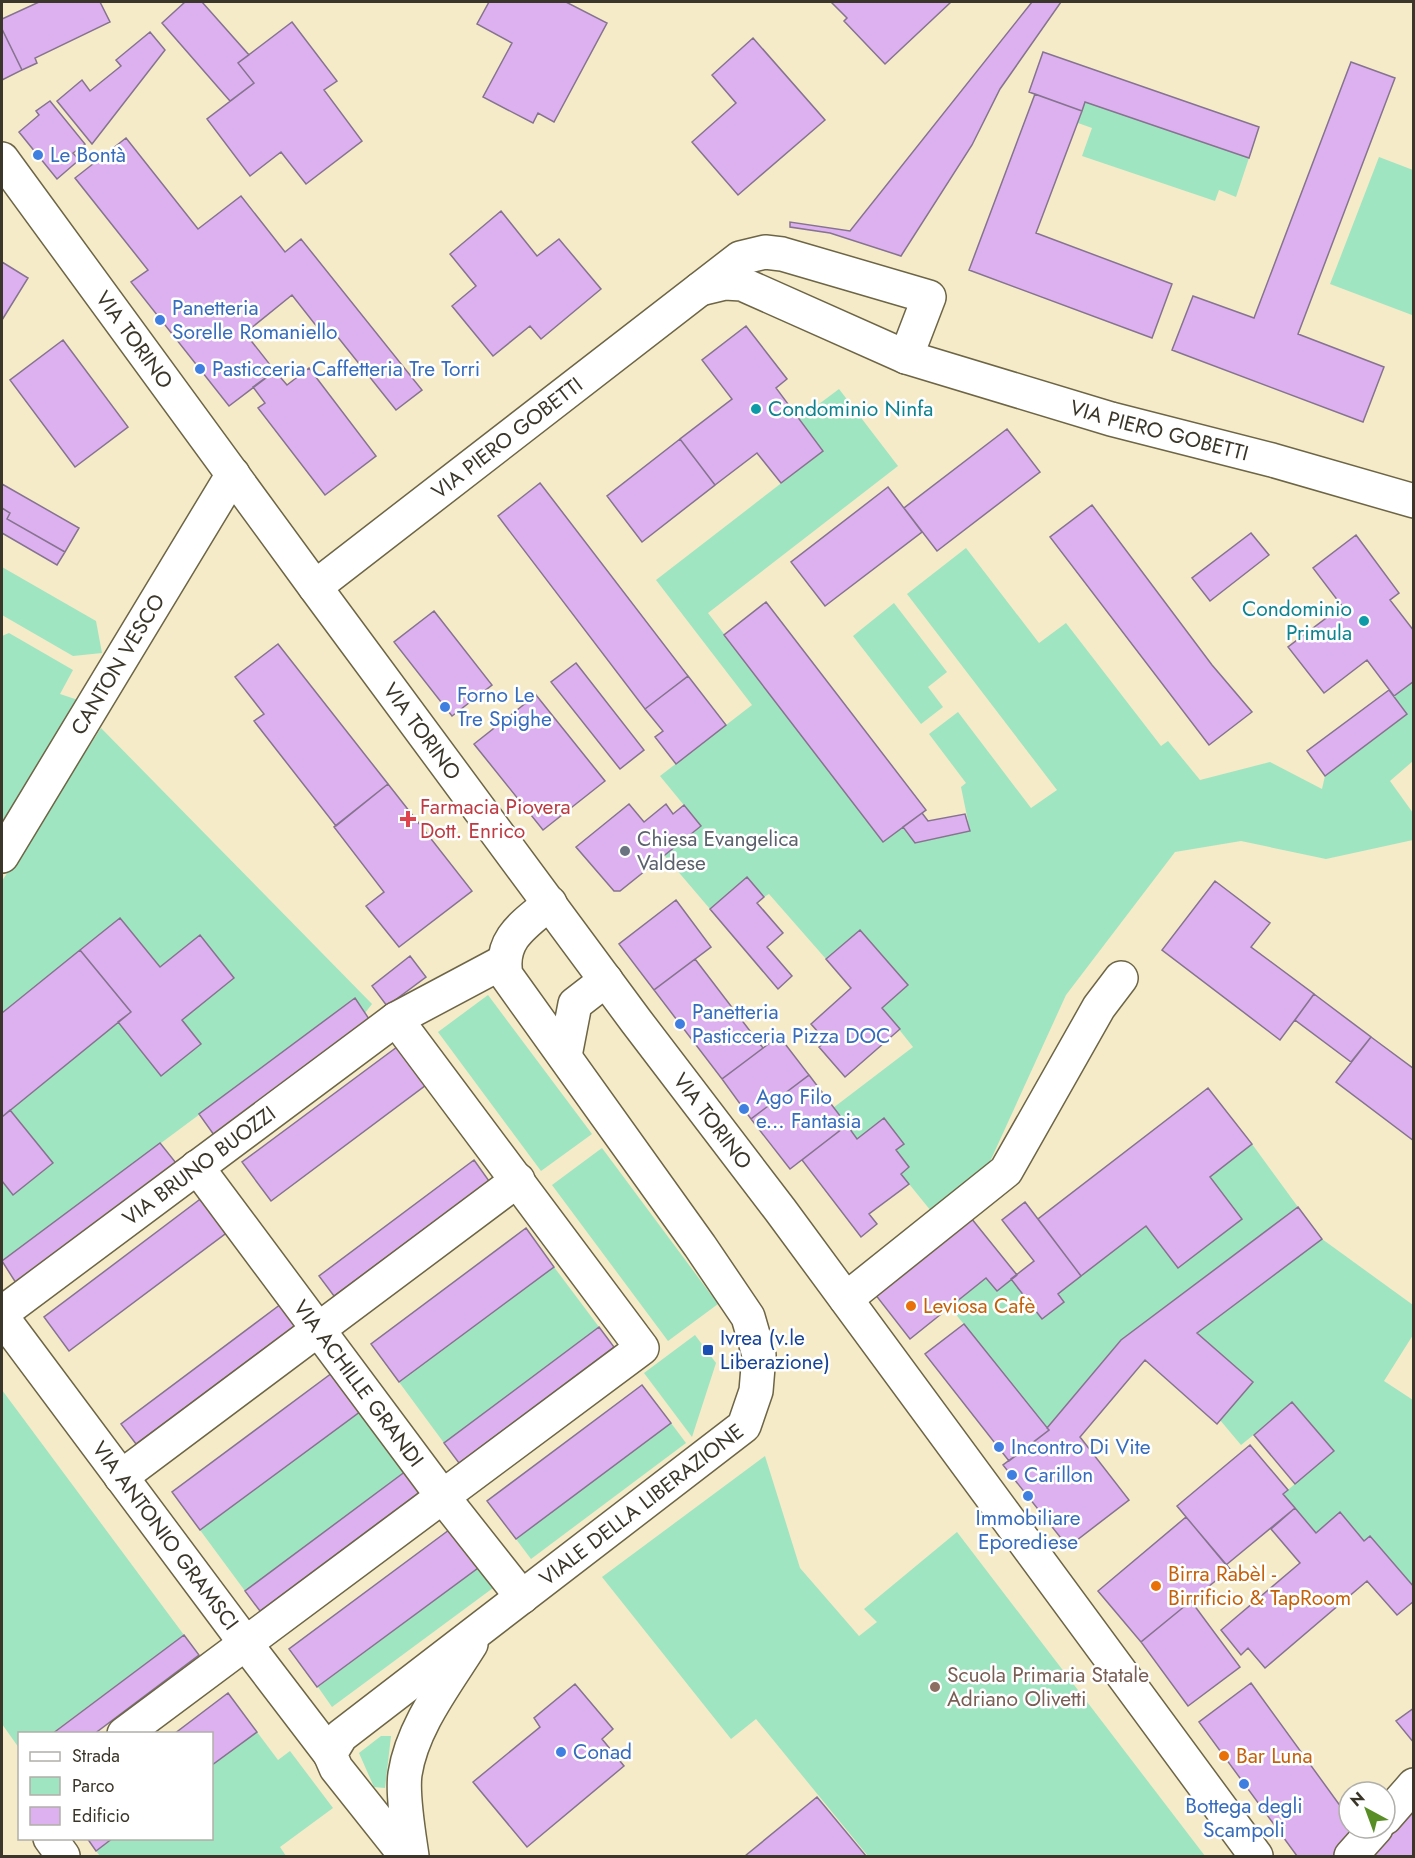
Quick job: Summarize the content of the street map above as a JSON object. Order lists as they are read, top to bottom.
{
  "streets": {
    "street": [
      "VIA TORINO",
      "VIA PIERO GOBETTI",
      "CANTON VESCO",
      "VIA BRUNO BUOZZI",
      "VIA ACHILLE GRANDI",
      "VIALE DELLA LIBERAZIONE",
      "VIA ANTONIO GRAMSCI"
    ]
  },
  "crossings": [
    ["VIA TORINO", "VIA PIERO GOBETTI"],
    ["VIA TORINO", "CANTON VESCO"],
    ["VIA BRUNO BUOZZI", "VIA ACHILLE GRANDI"],
    ["VIA BRUNO BUOZZI", "VIALE DELLA LIBERAZIONE"],
    ["VIA BRUNO BUOZZI", "VIA ANTONIO GRAMSCI"],
    ["VIA ACHILLE GRANDI", "VIALE DELLA LIBERAZIONE"],
    ["VIALE DELLA LIBERAZIONE", "VIA ANTONIO GRAMSCI"]
  ],
  "places": {
    "other": [
      "Le Bontà",
      "Panetteria Sorelle Romaniello",
      "Pasticceria Caffetteria Tre Torri",
      "Condominio Ninfa",
      "Condominio Primula",
      "Forno Le Tre Spighe",
      "Chiesa Evangelica Valdese",
      "Panetteria Pasticceria Pizza DOC",
      "Ago Filo e... Fantasia",
      "Leviosa Cafè",
      "Incontro Di Vite",
      "Carillon",
      "Immobiliare Eporediese",
      "Birra Rabèl - Birrificio & TapRoom",
      "Scuola Primaria Statale Adriano Olivetti",
      "Conad",
      "Bar Luna",
      "Bottega degli Scampoli"
    ],
    "health": ["Farmacia Piovera Dott. Enrico"],
    "transit": ["Ivrea (v.le Liberazione)"]
  },
  "legend": ["Strada", "Parco", "Edificio"],
  "north": "top left"
}
